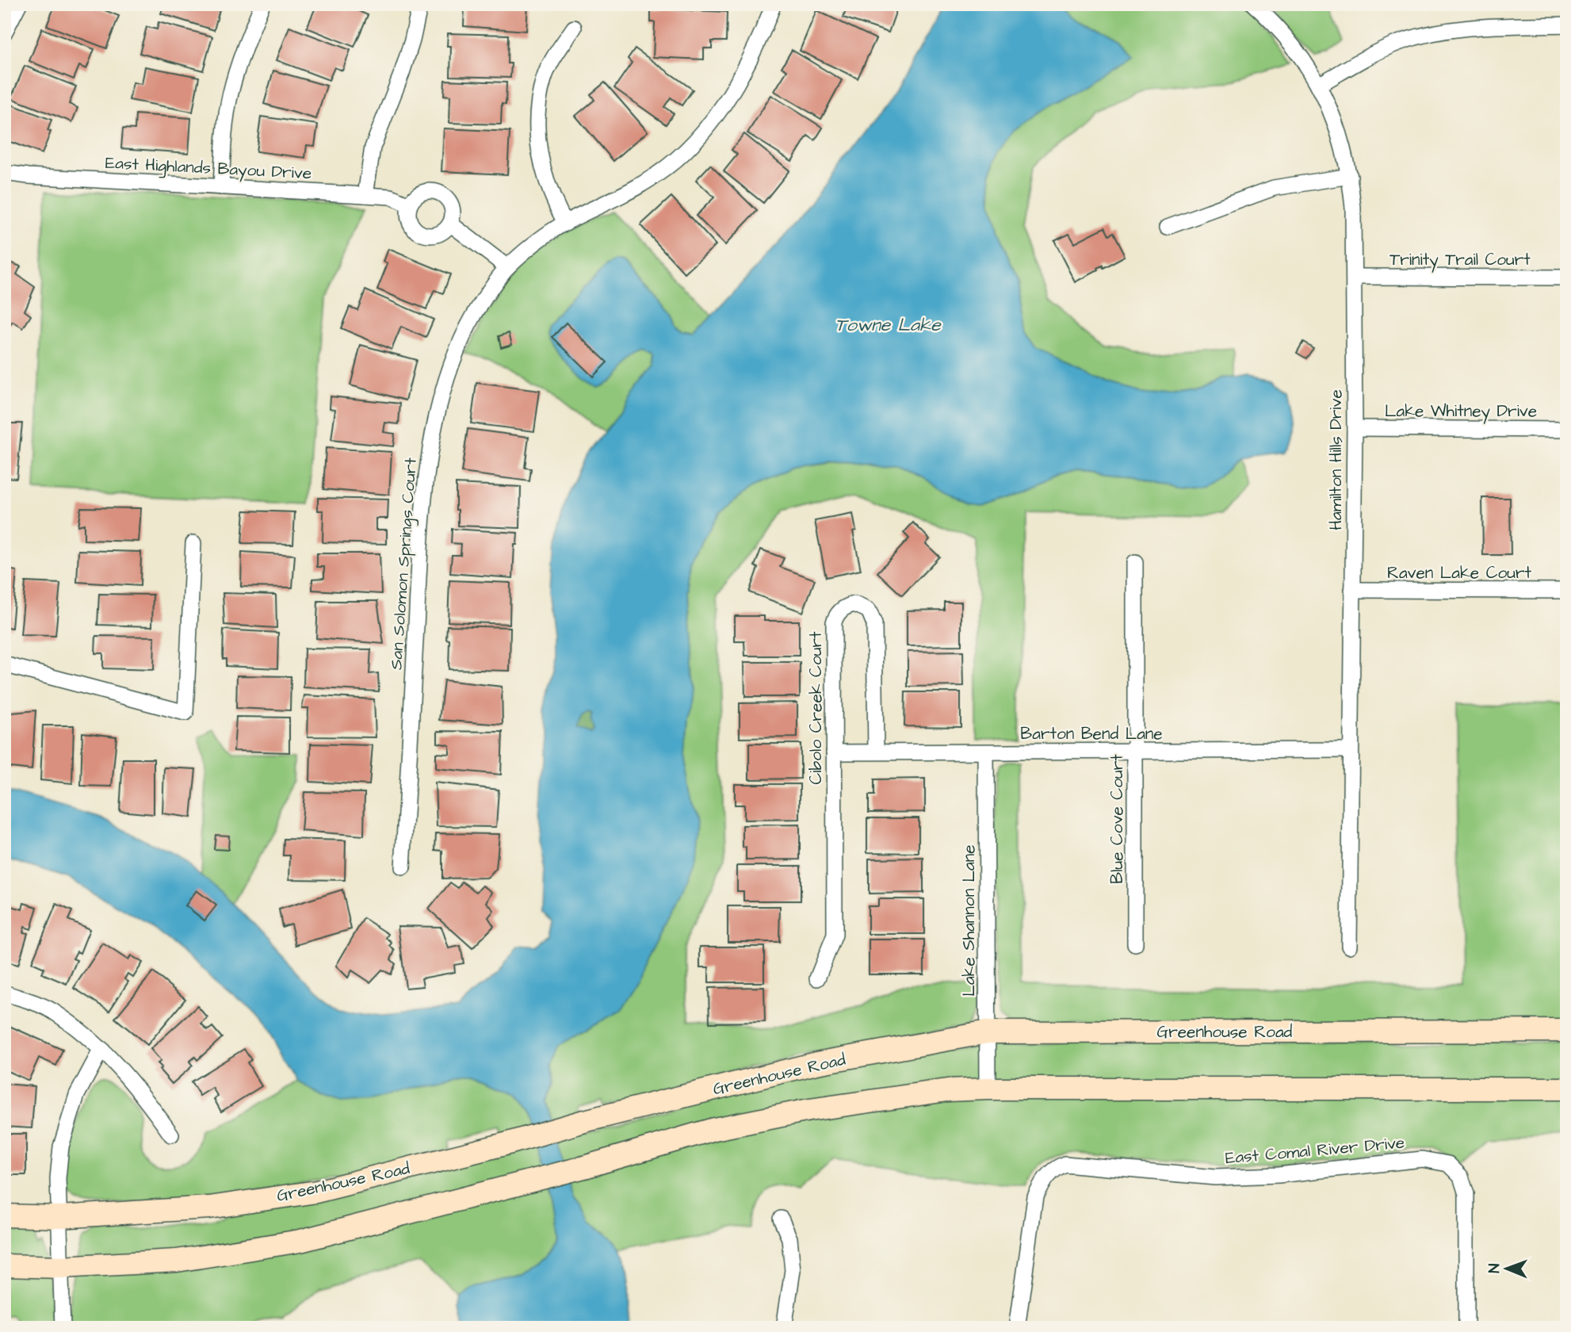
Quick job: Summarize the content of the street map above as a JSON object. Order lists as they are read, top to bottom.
{
  "streets": {
    "main road": ["Greenhouse Road"],
    "street": [
      "East Highlands Bayou Drive",
      "Trinity Trail Court",
      "Lake Whitney Drive",
      "Hamilton Hills Drive",
      "San Solomon Springs Court",
      "Raven Lake Court",
      "Cibolo Creek Court",
      "Barton Bend Lane",
      "Blue Cove Court",
      "Lake Shannon Lane",
      "East Comal River Drive"
    ]
  },
  "crossings": [
    ["Trinity Trail Court", "Hamilton Hills Drive"],
    ["Lake Whitney Drive", "Hamilton Hills Drive"],
    ["Hamilton Hills Drive", "Raven Lake Court"],
    ["Hamilton Hills Drive", "Barton Bend Lane"],
    ["Cibolo Creek Court", "Barton Bend Lane"],
    ["Barton Bend Lane", "Blue Cove Court"],
    ["Barton Bend Lane", "Lake Shannon Lane"],
    ["Lake Shannon Lane", "Greenhouse Road"]
  ],
  "water": ["Towne Lake"],
  "north": "left"
}
